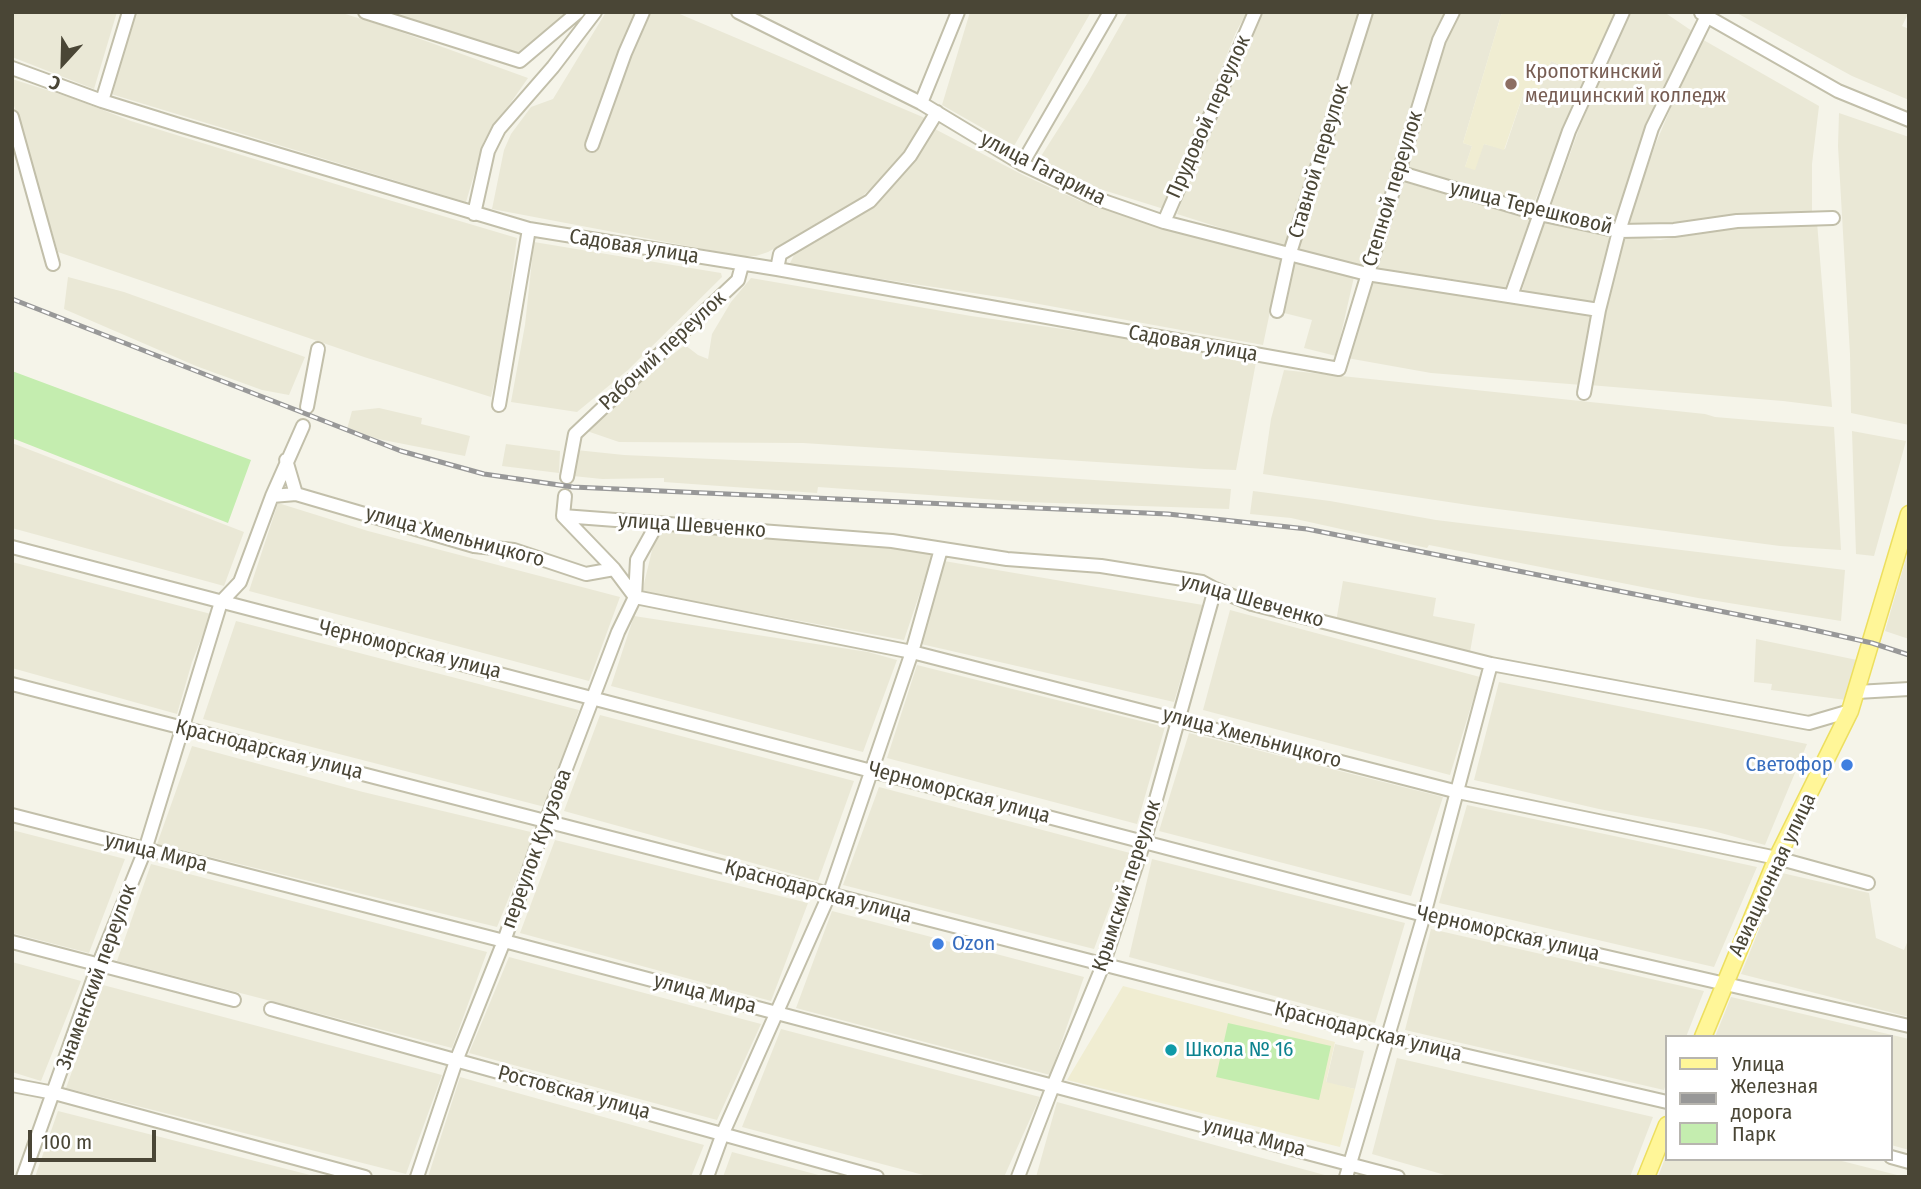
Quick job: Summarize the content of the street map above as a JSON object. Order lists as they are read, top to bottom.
{
  "streets": {
    "main road": ["Авиационная улица"],
    "street": [
      "Прудовой переулок",
      "Ставной переулок",
      "улица Гагарина",
      "Степной переулок",
      "улица Терешковой",
      "Садовая улица",
      "Рабочий переулок",
      "улица Шевченко",
      "улица Хмельницкого",
      "Черноморская улица",
      "Краснодарская улица",
      "переулок Кутузова",
      "улица Мира",
      "Крымский переулок",
      "Знаменский переулок",
      "Ростовская улица"
    ]
  },
  "crossings": [
    ["Прудовой переулок", "улица Гагарина"],
    ["Ставной переулок", "улица Гагарина"],
    ["улица Гагарина", "Степной переулок"],
    ["Степной переулок", "улица Терешковой"],
    ["Степной переулок", "Садовая улица"],
    ["Садовая улица", "Рабочий переулок"],
    ["улица Шевченко", "переулок Кутузова"],
    ["улица Шевченко", "Авиационная улица"],
    ["улица Шевченко", "Крымский переулок"],
    ["улица Хмельницкого", "переулок Кутузова"],
    ["улица Хмельницкого", "Авиационная улица"],
    ["улица Хмельницкого", "Крымский переулок"],
    ["улица Хмельницкого", "Знаменский переулок"],
    ["Черноморская улица", "переулок Кутузова"],
    ["Черноморская улица", "Авиационная улица"],
    ["Черноморская улица", "Крымский переулок"],
    ["Черноморская улица", "Знаменский переулок"],
    ["Краснодарская улица", "переулок Кутузова"],
    ["Краснодарская улица", "Крымский переулок"],
    ["Краснодарская улица", "Знаменский переулок"],
    ["переулок Кутузова", "улица Мира"],
    ["переулок Кутузова", "Ростовская улица"],
    ["улица Мира", "Крымский переулок"],
    ["улица Мира", "Знаменский переулок"]
  ],
  "places": [
    "Кропоткинский медицинский колледж",
    "Светофор",
    "Ozon",
    "Школа № 16"
  ],
  "legend": ["Улица", "Железная дорога", "Парк"],
  "scale_bar": "100 m",
  "north": "bottom"
}
